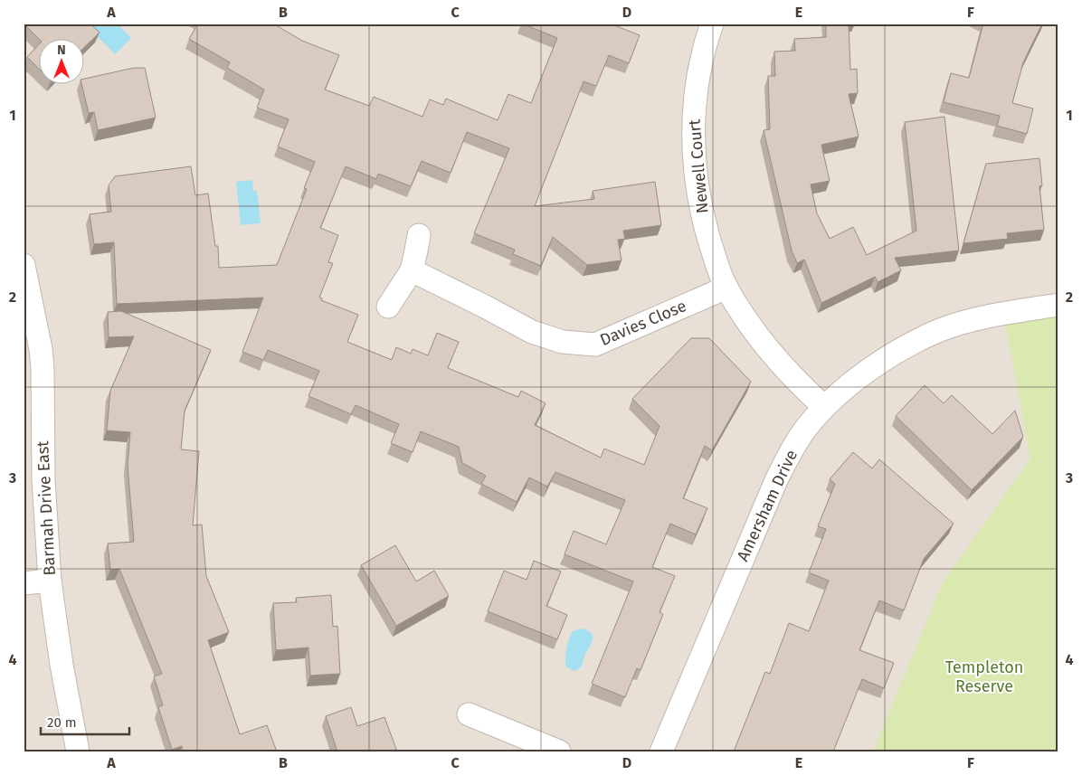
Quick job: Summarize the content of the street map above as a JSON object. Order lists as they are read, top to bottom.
{
  "streets": {
    "street": [
      "Newell Court",
      "Davies Close",
      "Amersham Drive",
      "Barmah Drive East"
    ]
  },
  "crossings": [
    ["Newell Court", "Davies Close"],
    ["Newell Court", "Amersham Drive"]
  ],
  "parks": ["Templeton Reserve"],
  "scale_bar": "20 m",
  "north": "top",
  "grid": {
    "columns": [
      "A",
      "B",
      "C",
      "D",
      "E",
      "F"
    ],
    "rows": [
      "1",
      "2",
      "3",
      "4"
    ]
  }
}
